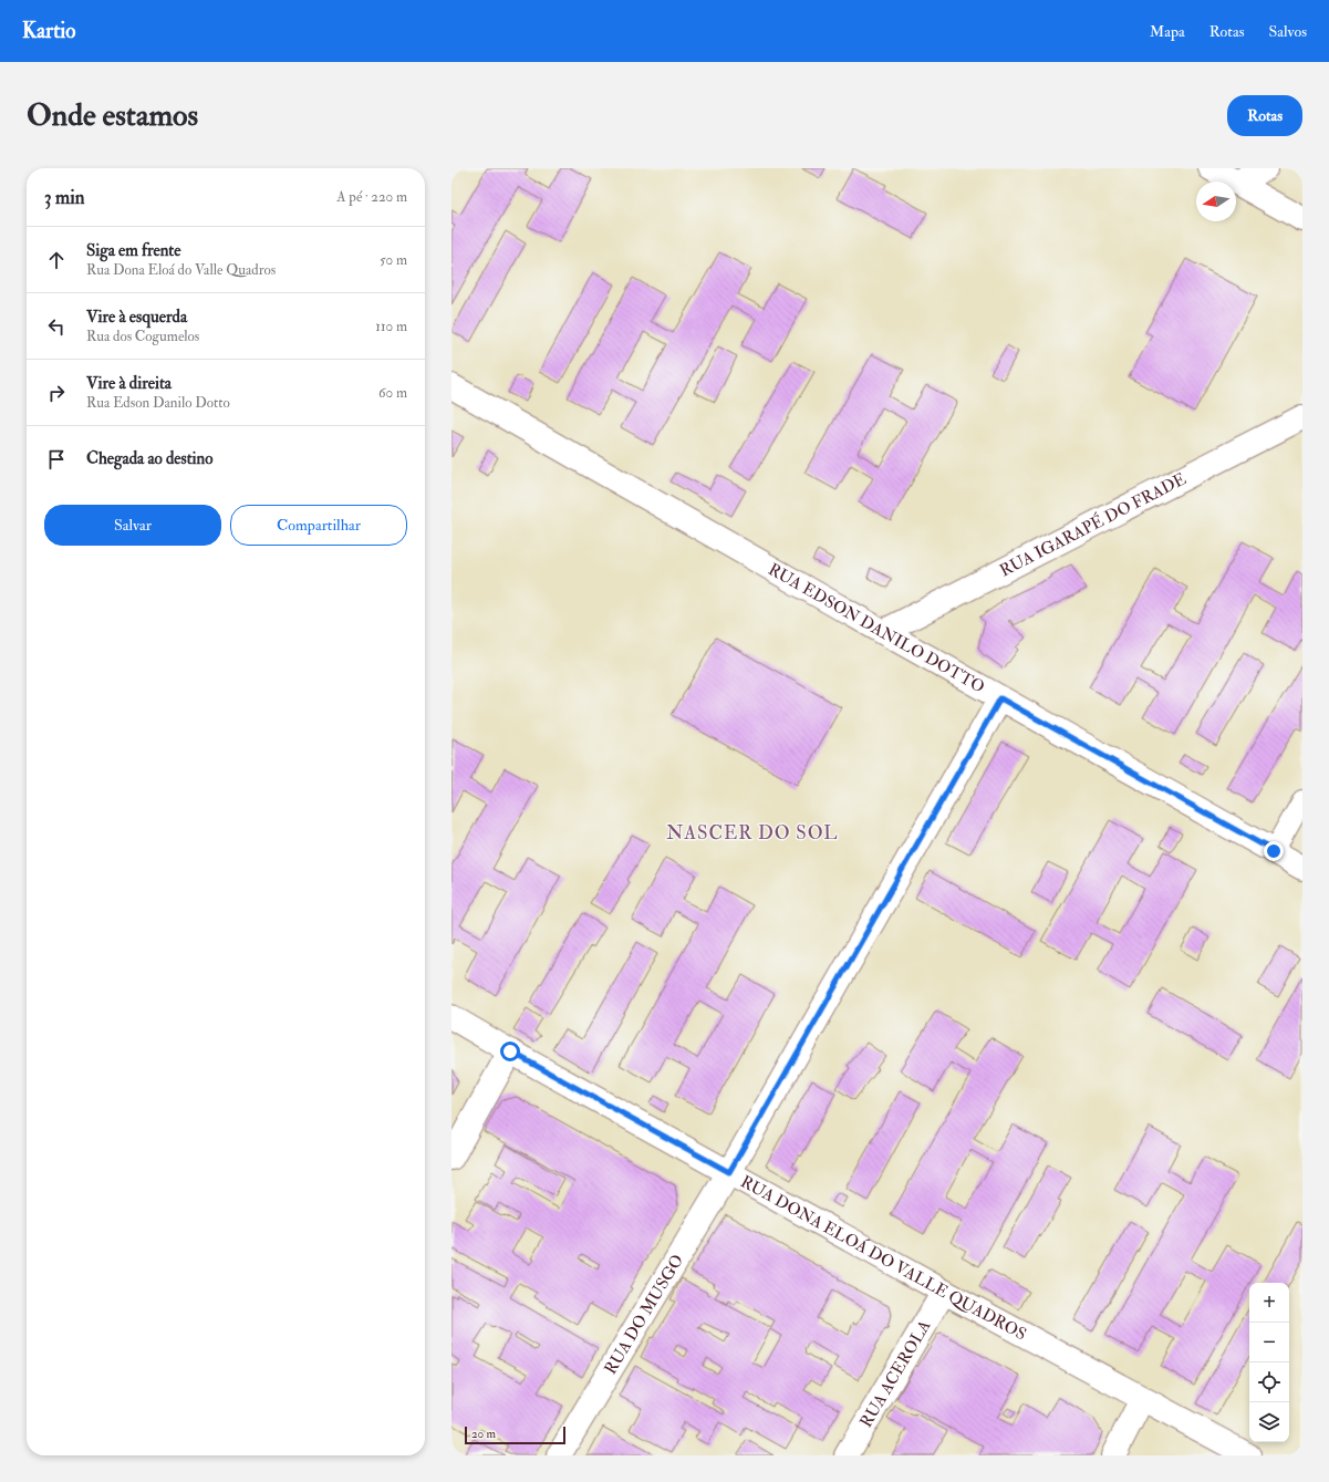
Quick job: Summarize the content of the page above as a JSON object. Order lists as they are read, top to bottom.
{
  "streets": {
    "street": [
      "RUA IGARAPÉ DO FRADE",
      "RUA EDSON DANILO DOTTO",
      "RUA DONA ELOÁ DO VALLE QUADROS",
      "RUA DO MUSGO",
      "RUA ACEROLA"
    ]
  },
  "crossings": [
    ["RUA IGARAPÉ DO FRADE", "RUA EDSON DANILO DOTTO"],
    ["RUA EDSON DANILO DOTTO", "RUA DO MUSGO"],
    ["RUA DONA ELOÁ DO VALLE QUADROS", "RUA DO MUSGO"],
    ["RUA DONA ELOÁ DO VALLE QUADROS", "RUA ACEROLA"]
  ],
  "districts": ["NASCER DO SOL"],
  "scale_bar": "20 m",
  "north": "left",
  "page": {
    "header": "Kartio",
    "nav": ["Mapa", "Rotas", "Salvos"],
    "buttons": [
      "Rotas",
      ["Salvar", "Compartilhar"]
    ],
    "title": "Onde estamos",
    "heading": ["3 min", "A pé · 220 m"],
    "list": [
      ["Siga em frente", "Rua Dona Eloá do Valle Quadros", "50 m"],
      ["Vire à esquerda", "Rua dos Cogumelos", "110 m"],
      ["Vire à direita", "Rua Edson Danilo Dotto", "60 m"],
      "Chegada ao destino"
    ],
    "map_buttons": ["+", "−"],
    "scale": "20 m"
  }
}
